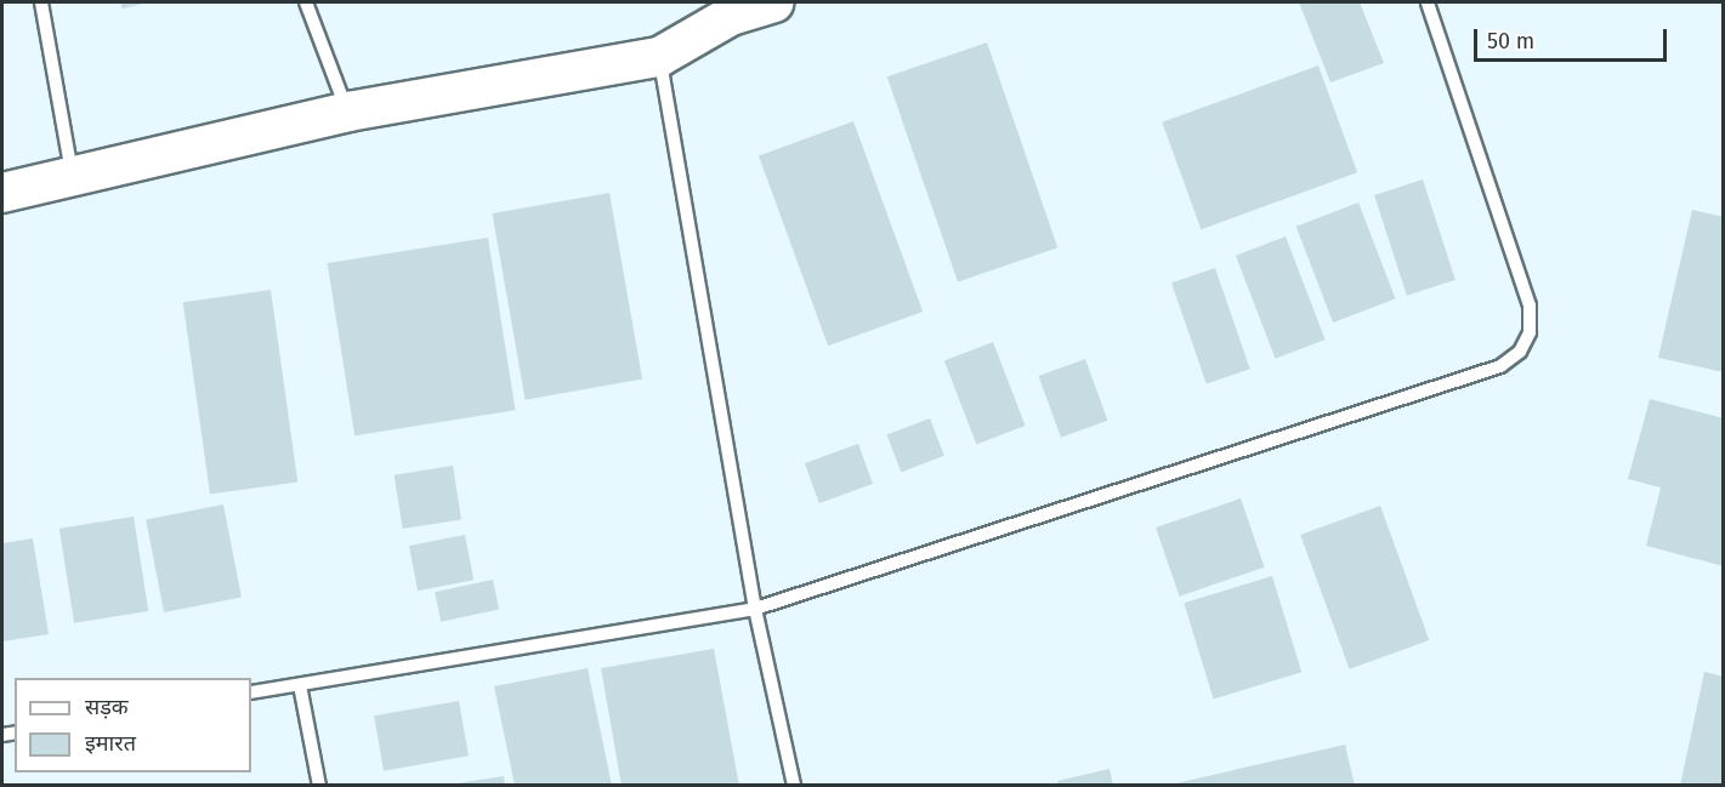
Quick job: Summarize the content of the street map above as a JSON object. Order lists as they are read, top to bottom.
{
  "legend": ["सड़क", "इमारत"],
  "scale_bar": "50 m"
}
